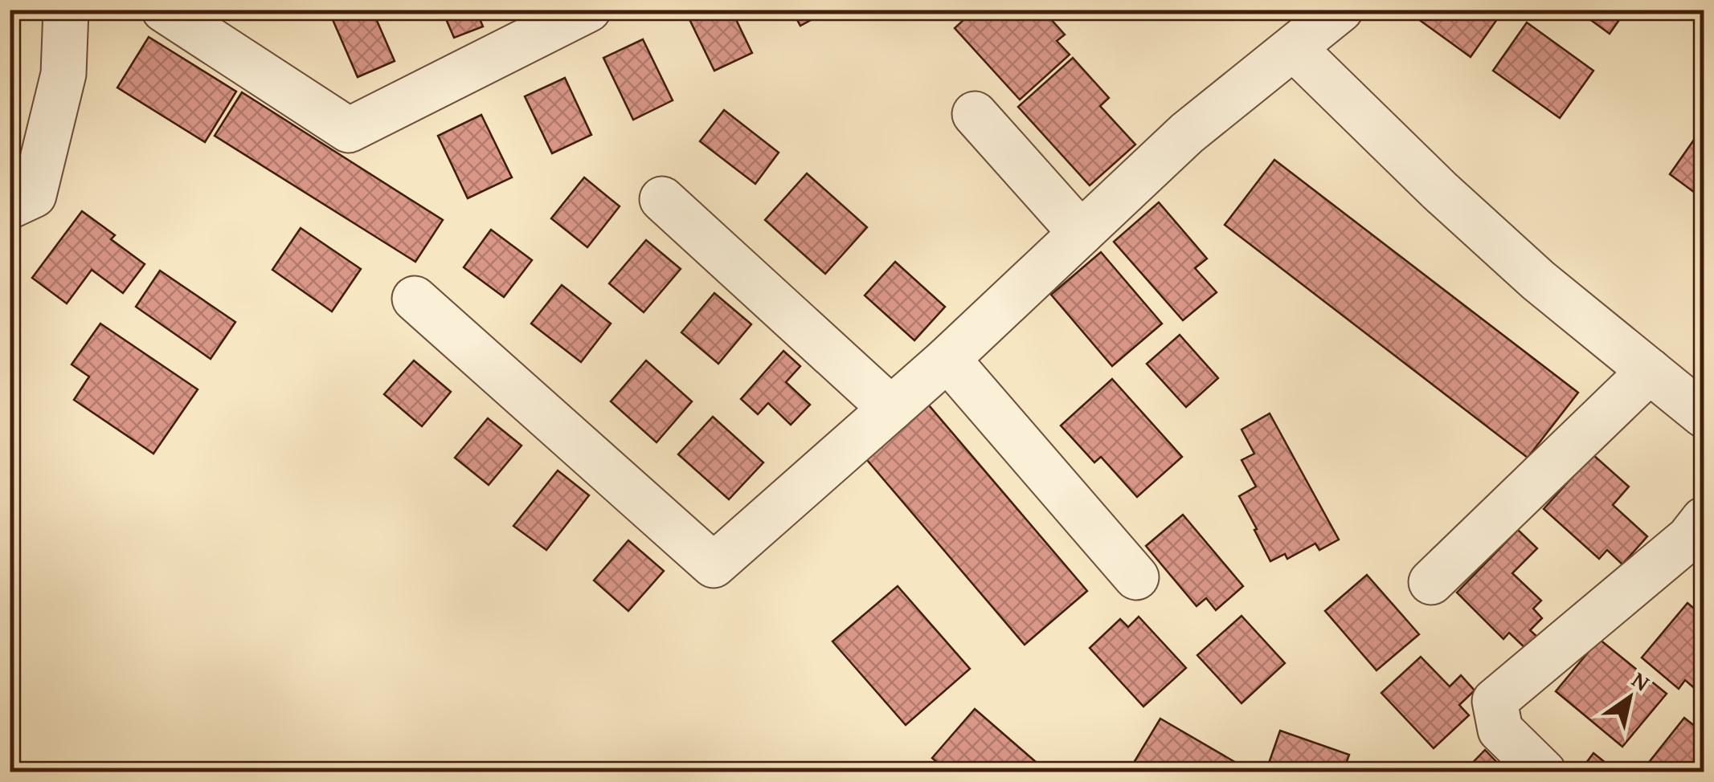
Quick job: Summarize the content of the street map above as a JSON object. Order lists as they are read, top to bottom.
{
  "north": "top right"
}
